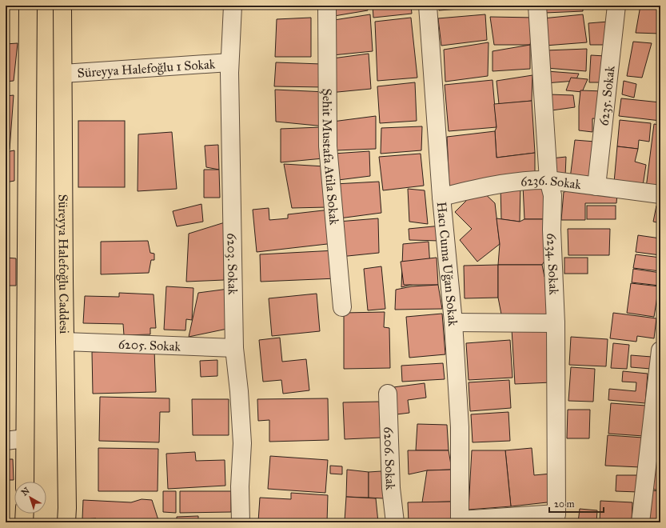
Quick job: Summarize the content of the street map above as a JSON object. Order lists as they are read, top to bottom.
{
  "streets": {
    "main road": ["Süreyya Halefoğlu Caddesi"],
    "street": [
      "Süreyya Halefoğlu 1 Sokak",
      "6235. Sokak",
      "Şehit Mustafa Atila Sokak",
      "6236. Sokak",
      "6203. Sokak",
      "Hacı Cuma Uğan Sokak",
      "6234. Sokak",
      "6205. Sokak",
      "6206. Sokak"
    ]
  },
  "crossings": [
    ["Süreyya Halefoğlu 1 Sokak", "Süreyya Halefoğlu Caddesi"],
    ["Süreyya Halefoğlu 1 Sokak", "6203. Sokak"],
    ["6235. Sokak", "6236. Sokak"],
    ["6236. Sokak", "Hacı Cuma Uğan Sokak"],
    ["6236. Sokak", "6234. Sokak"],
    ["Süreyya Halefoğlu Caddesi", "6205. Sokak"],
    ["6203. Sokak", "6205. Sokak"]
  ],
  "scale_bar": "20 m",
  "north": "top left"
}
